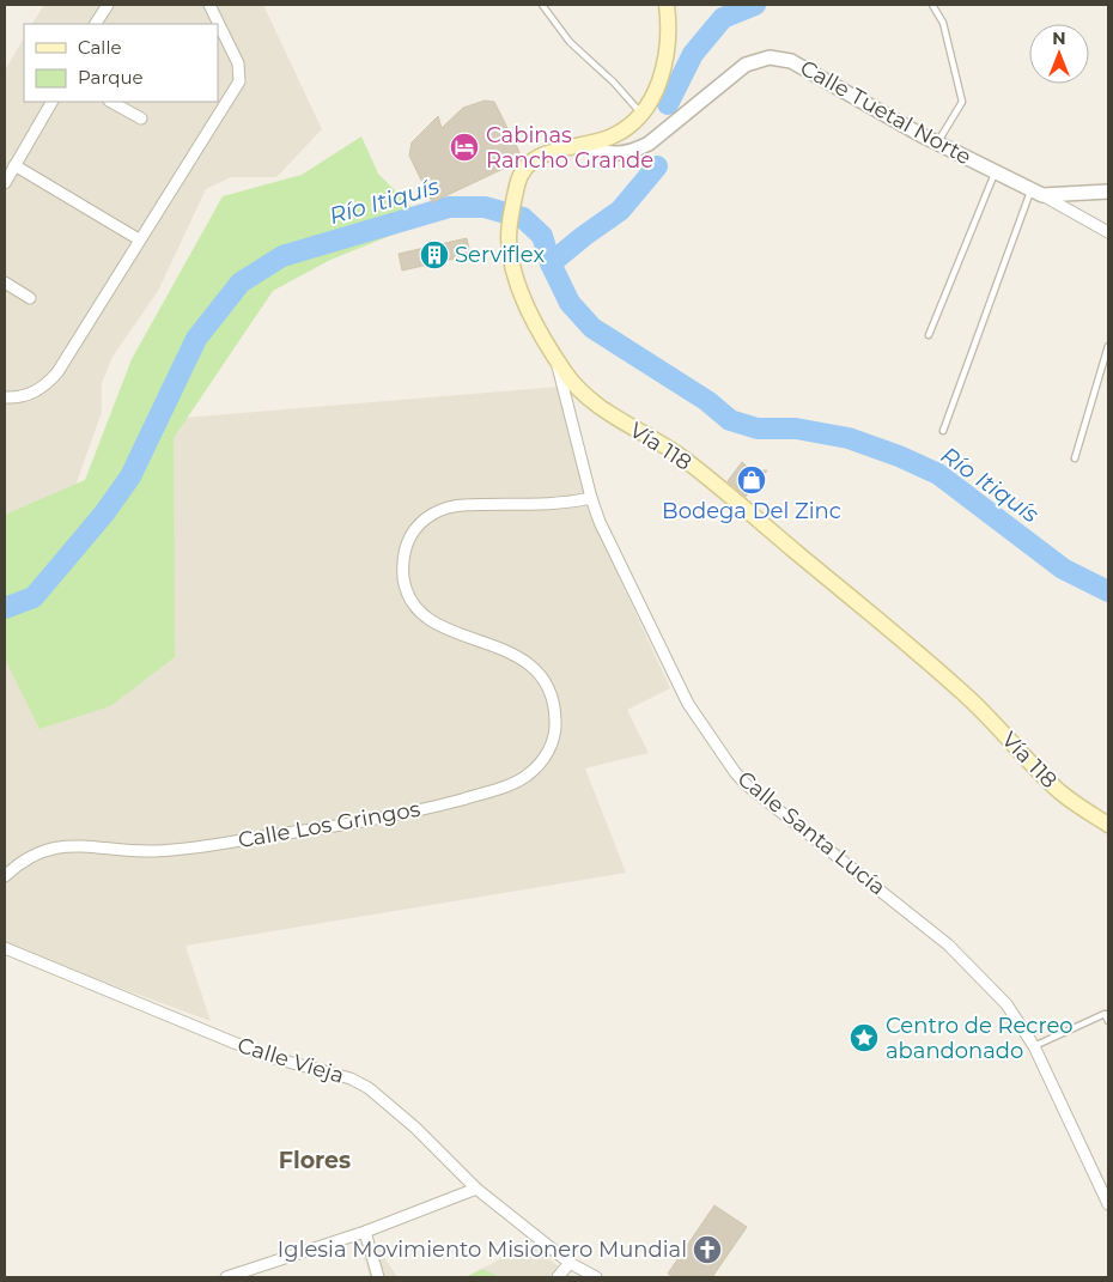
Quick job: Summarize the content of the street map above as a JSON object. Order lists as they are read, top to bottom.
{
  "streets": {
    "main road": ["Vía 118"],
    "street": [
      "Calle Tuetal Norte",
      "Calle Los Gringos",
      "Calle Santa Lucía",
      "Calle Vieja"
    ]
  },
  "crossings": [
    ["Calle Tuetal Norte", "Vía 118"],
    ["Vía 118", "Calle Santa Lucía"],
    ["Calle Los Gringos", "Calle Santa Lucía"]
  ],
  "districts": ["Flores"],
  "water": ["Río Itiquís"],
  "places": {
    "hotel": ["Cabinas Rancho Grande"],
    "building": ["Serviflex"],
    "shop": ["Bodega Del Zinc"],
    "place": ["Centro de Recreo abandonado"],
    "church": ["Iglesia Movimiento Misionero Mundial"]
  },
  "legend": ["Calle", "Parque"],
  "north": "top"
}
